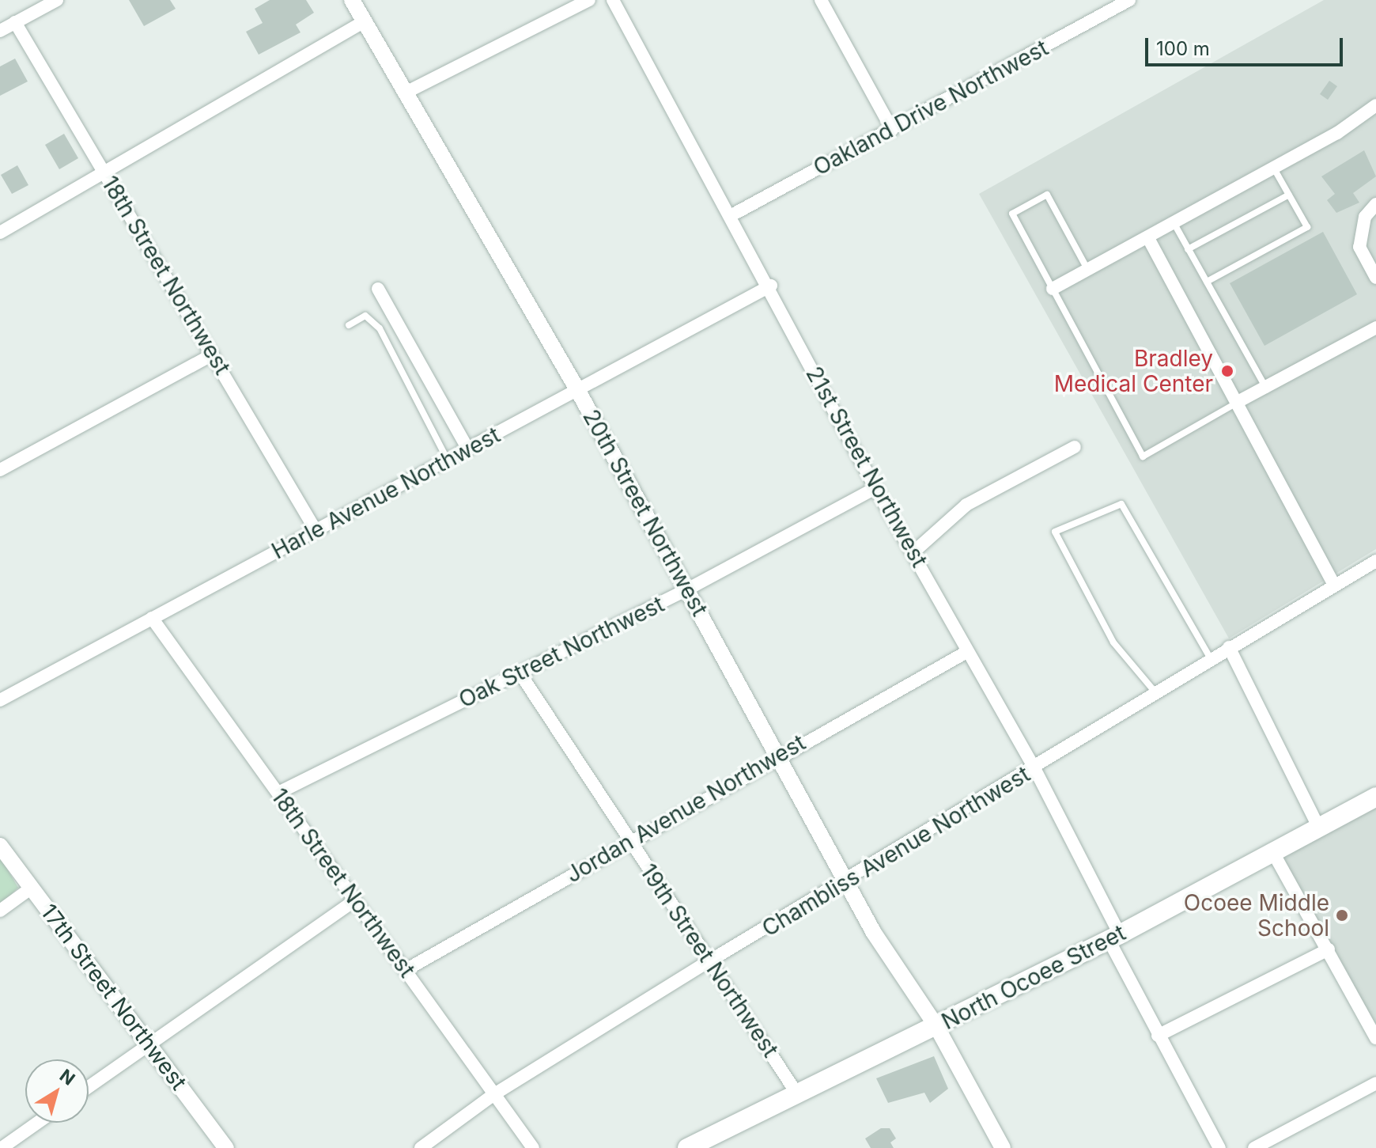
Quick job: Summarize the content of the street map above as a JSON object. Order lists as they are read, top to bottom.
{
  "streets": {
    "main road": ["North Ocoee Street"],
    "street": [
      "Oakland Drive Northwest",
      "18th Street Northwest",
      "21st Street Northwest",
      "Harle Avenue Northwest",
      "20th Street Northwest",
      "Oak Street Northwest",
      "Jordan Avenue Northwest",
      "Chambliss Avenue Northwest",
      "19th Street Northwest",
      "17th Street Northwest"
    ]
  },
  "crossings": [
    ["Oakland Drive Northwest", "21st Street Northwest"],
    ["18th Street Northwest", "Harle Avenue Northwest"],
    ["18th Street Northwest", "Oak Street Northwest"],
    ["18th Street Northwest", "Jordan Avenue Northwest"],
    ["18th Street Northwest", "Chambliss Avenue Northwest"],
    ["21st Street Northwest", "Harle Avenue Northwest"],
    ["21st Street Northwest", "Oak Street Northwest"],
    ["21st Street Northwest", "Jordan Avenue Northwest"],
    ["21st Street Northwest", "Chambliss Avenue Northwest"],
    ["21st Street Northwest", "North Ocoee Street"],
    ["Harle Avenue Northwest", "20th Street Northwest"],
    ["20th Street Northwest", "Oak Street Northwest"],
    ["20th Street Northwest", "Jordan Avenue Northwest"],
    ["20th Street Northwest", "Chambliss Avenue Northwest"],
    ["20th Street Northwest", "North Ocoee Street"],
    ["Oak Street Northwest", "19th Street Northwest"],
    ["Jordan Avenue Northwest", "19th Street Northwest"],
    ["Chambliss Avenue Northwest", "19th Street Northwest"],
    ["19th Street Northwest", "North Ocoee Street"]
  ],
  "places": ["Bradley Medical Center", "Ocoee Middle School"],
  "scale_bar": "100 m",
  "north": "top right"
}
